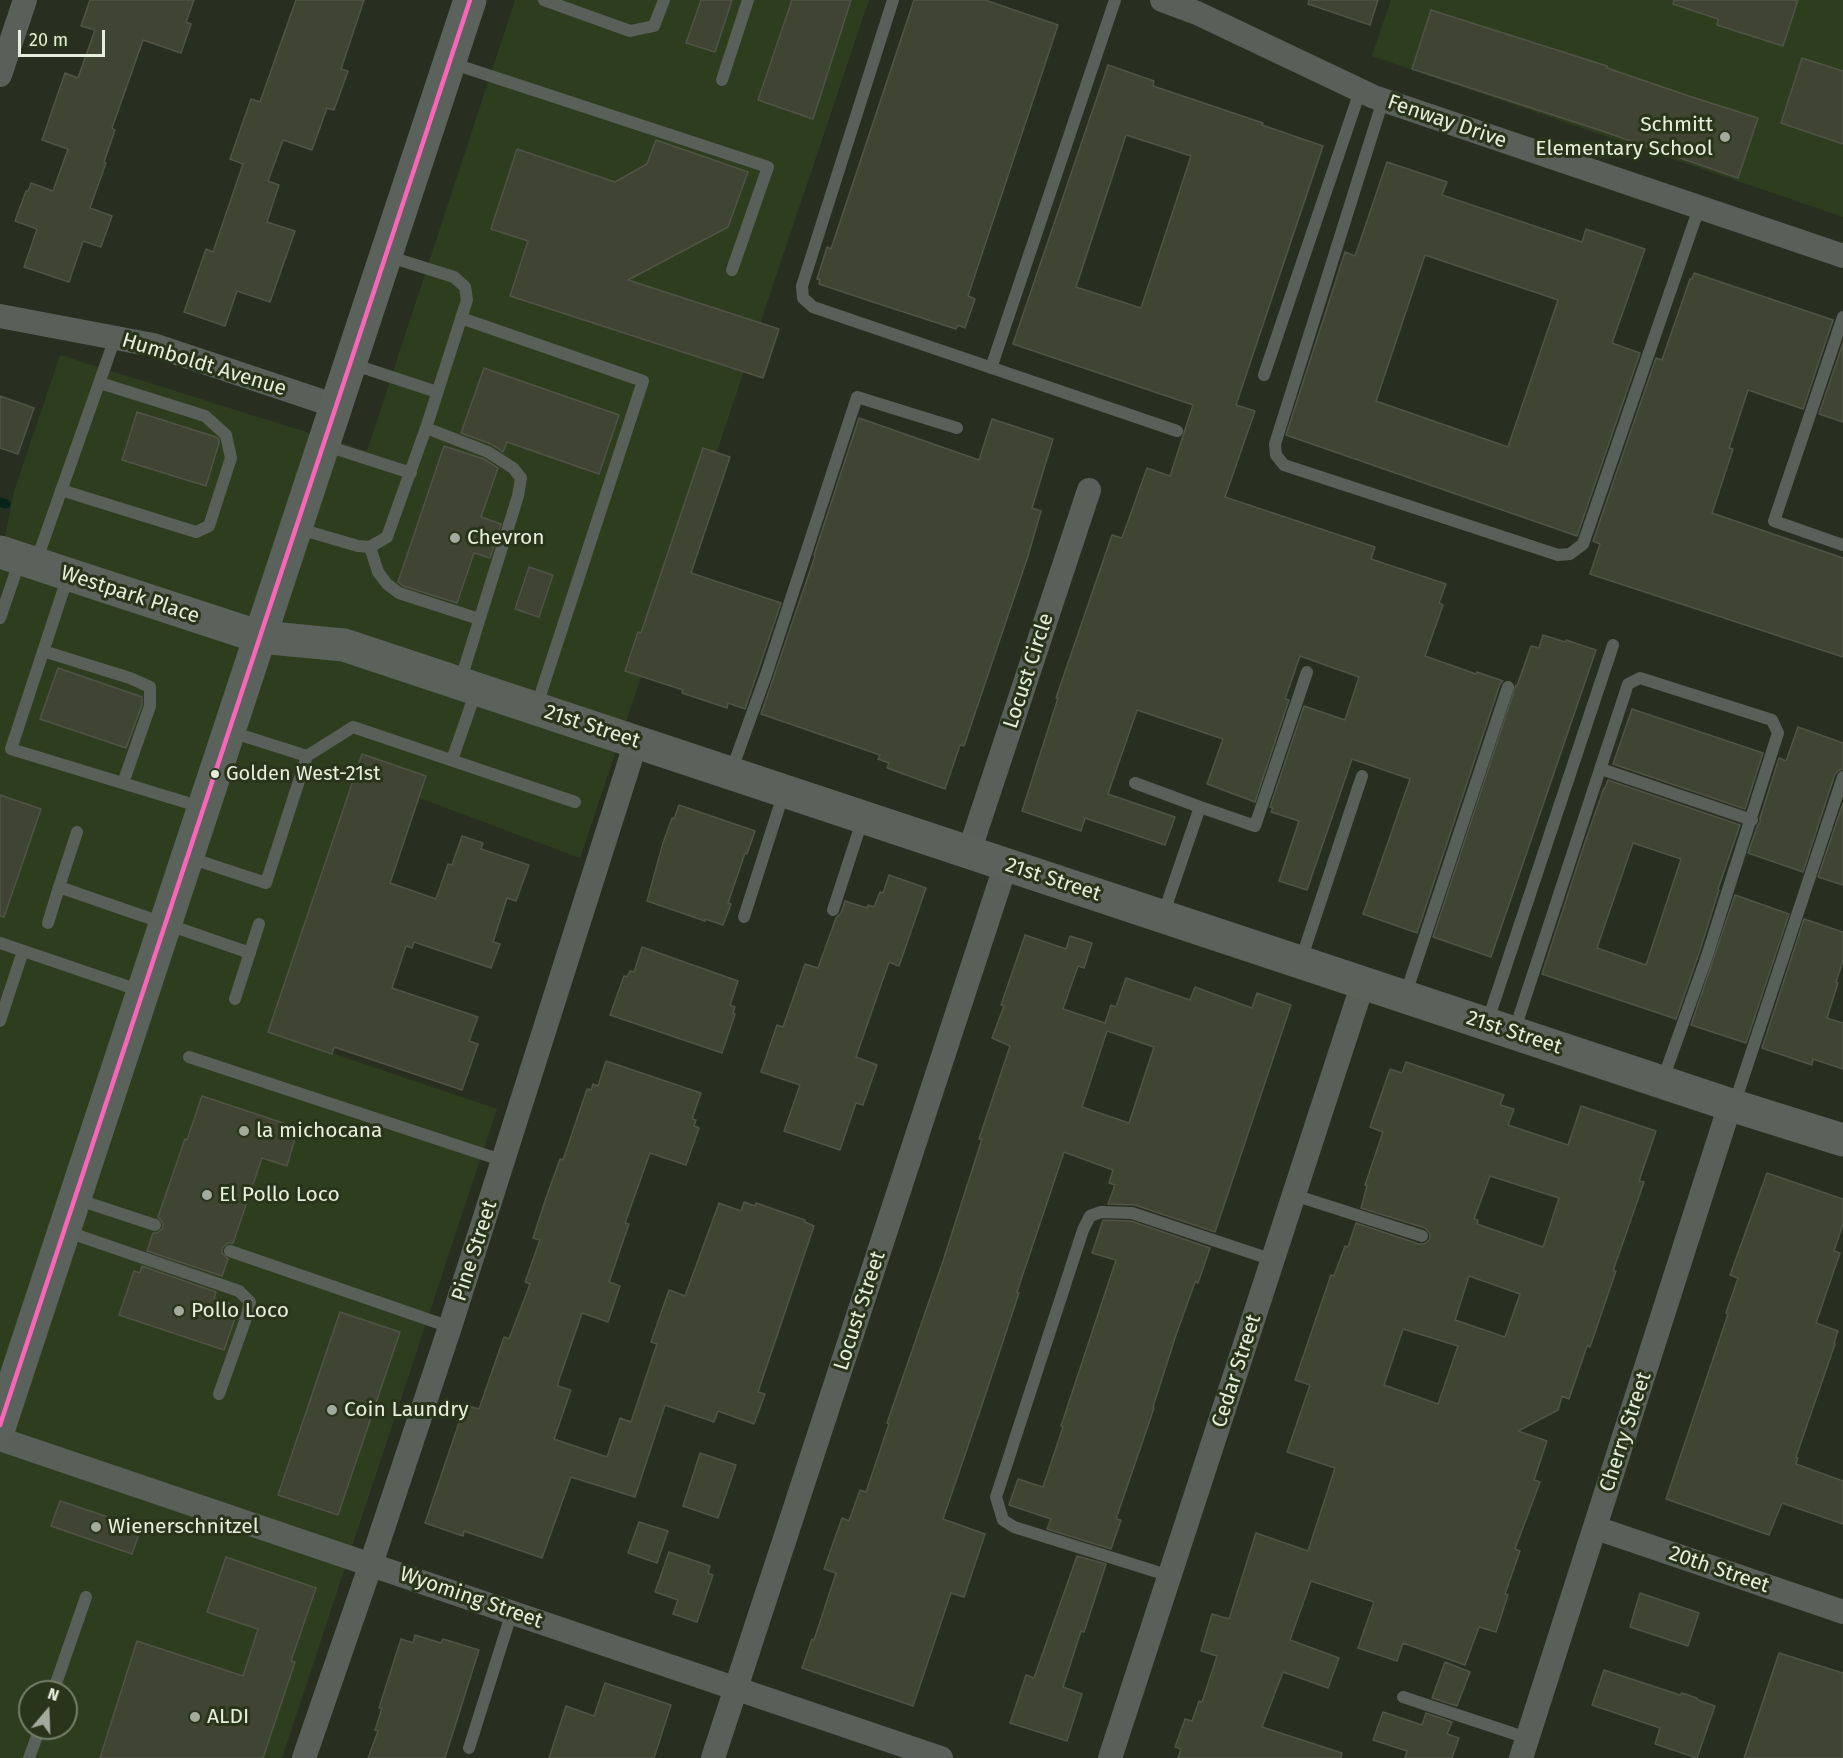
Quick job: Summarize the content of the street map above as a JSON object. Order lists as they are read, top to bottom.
{
  "streets": {
    "street": [
      "Fenway Drive",
      "Humboldt Avenue",
      "Westpark Place",
      "Locust Circle",
      "21st Street",
      "Pine Street",
      "Locust Street",
      "Cedar Street",
      "Cherry Street",
      "20th Street",
      "Wyoming Street"
    ]
  },
  "crossings": [
    ["Westpark Place", "21st Street"],
    ["Locust Circle", "21st Street"],
    ["21st Street", "Pine Street"],
    ["21st Street", "Locust Street"],
    ["21st Street", "Cedar Street"],
    ["21st Street", "Cherry Street"],
    ["Pine Street", "Wyoming Street"],
    ["Locust Street", "Wyoming Street"],
    ["Cherry Street", "20th Street"]
  ],
  "places": [
    "Schmitt Elementary School",
    "Chevron",
    "Golden West-21st",
    "la michocana",
    "El Pollo Loco",
    "Pollo Loco",
    "Coin Laundry",
    "Wienerschnitzel",
    "ALDI"
  ],
  "scale_bar": "20 m",
  "north": "top"
}
